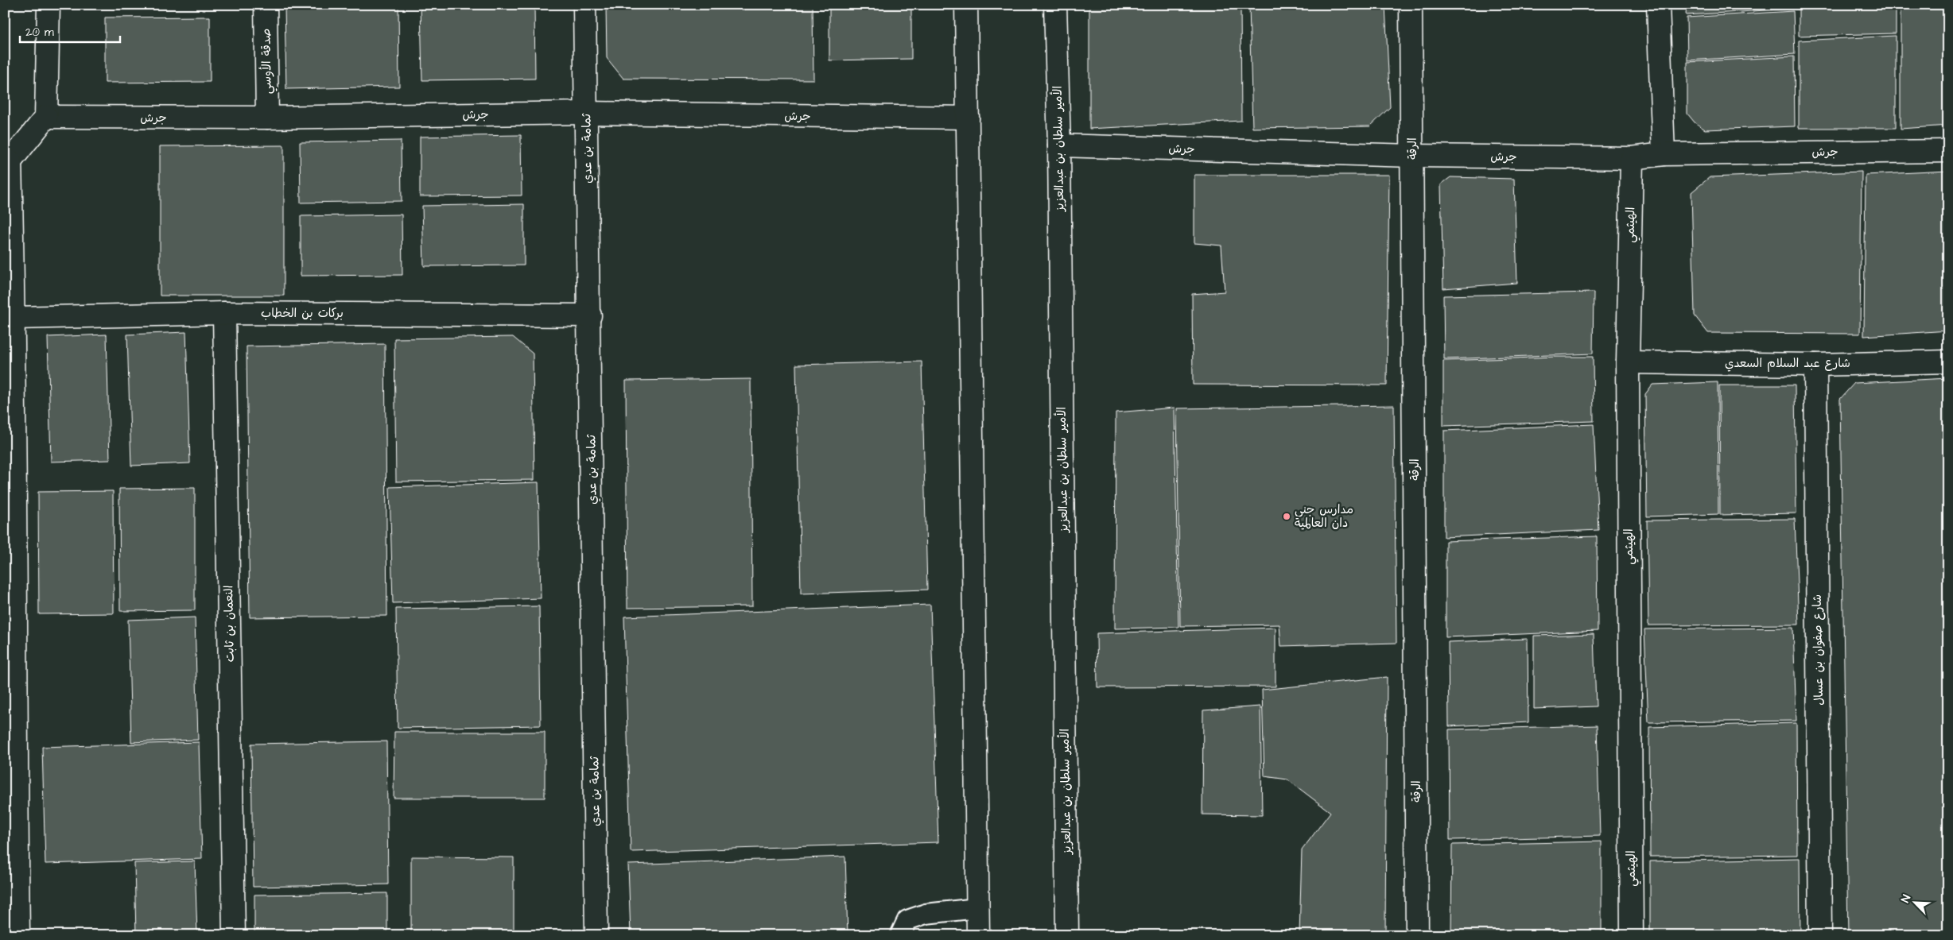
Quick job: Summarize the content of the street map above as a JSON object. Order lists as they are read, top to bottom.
{
  "streets": {
    "street": [
      "صدقة الأوسي",
      "جرش",
      "ثمامة بن عدي",
      "الأمير سلطان بن عبدالعزيز",
      "الرقة",
      "الهيثمي",
      "بركات بن الخطاب",
      "شارع عبد السلام السعدي",
      "النعمان بن ثابت",
      "شارع صفوان بن عسال"
    ]
  },
  "crossings": [
    ["صدقة الأوسي", "جرش"],
    ["جرش", "ثمامة بن عدي"],
    ["جرش", "الأمير سلطان بن عبدالعزيز"],
    ["جرش", "الرقة"],
    ["جرش", "الهيثمي"],
    ["ثمامة بن عدي", "بركات بن الخطاب"],
    ["الهيثمي", "شارع عبد السلام السعدي"],
    ["بركات بن الخطاب", "النعمان بن ثابت"],
    ["شارع عبد السلام السعدي", "شارع صفوان بن عسال"]
  ],
  "places": ["مدارس جنى دان العالمية"],
  "scale_bar": "20 m",
  "north": "top left"
}
